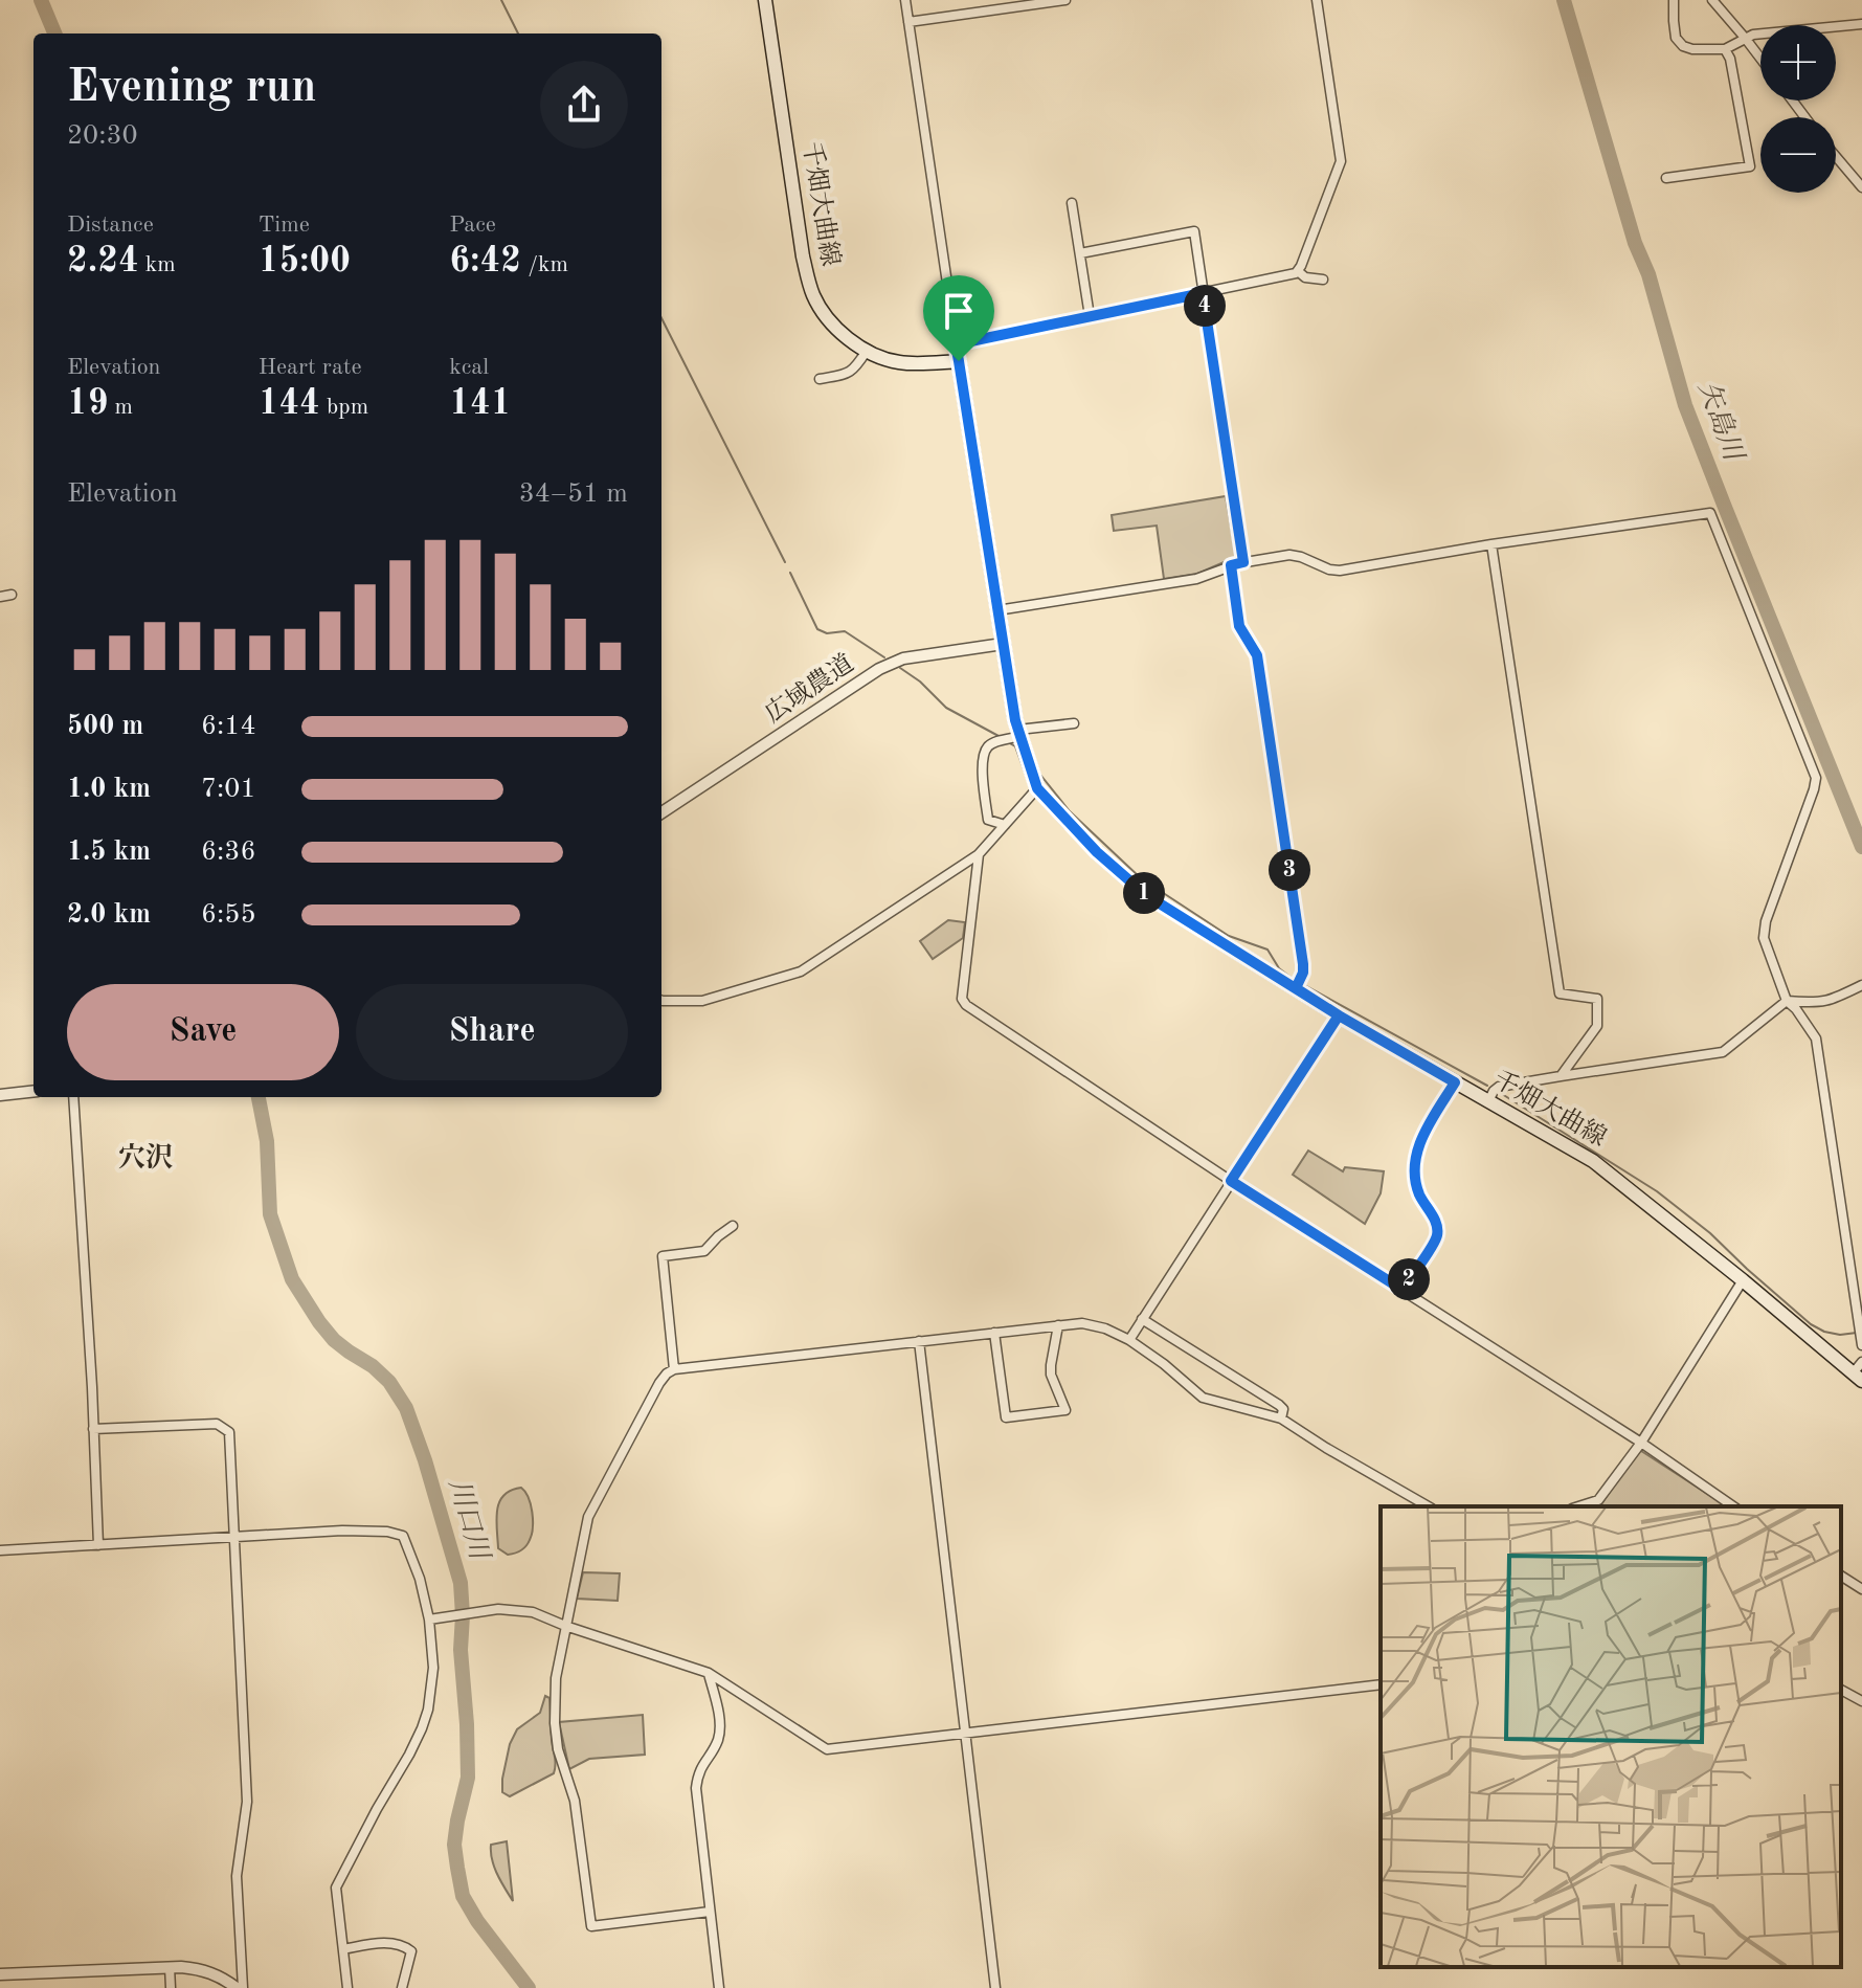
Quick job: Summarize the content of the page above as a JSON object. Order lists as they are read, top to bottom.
{
  "streets": {
    "main road": ["千畑大曲線"],
    "street": ["広域農道"]
  },
  "crossings": [
    ["千畑大曲線", "広域農道"]
  ],
  "districts": ["穴沢"],
  "water": ["矢島川", "川口川"],
  "page": {
    "map_buttons": ["+", "−"],
    "heading": ["Evening run", "20:30"],
    "stats": [
      ["Distance", "2.24 km"],
      ["Time", "15:00"],
      ["Pace", "6:42 /km"],
      ["Elevation", "19 m"],
      ["Heart rate", "144 bpm"],
      ["kcal", "141"]
    ],
    "pins": [
      "4",
      "3",
      "1",
      "2"
    ],
    "chart": ["Elevation", "34–51 m"],
    "list": [
      {
        "name": "500 m",
        "note": "6:14"
      },
      {
        "name": "1.0 km",
        "note": "7:01"
      },
      {
        "name": "1.5 km",
        "note": "6:36"
      },
      {
        "name": "2.0 km",
        "note": "6:55"
      }
    ],
    "buttons": ["Save", "Share"]
  }
}
